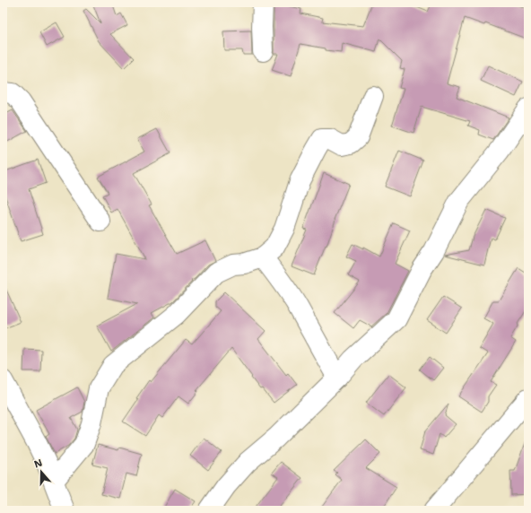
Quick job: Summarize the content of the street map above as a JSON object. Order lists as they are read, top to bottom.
{
  "north": "top"
}
